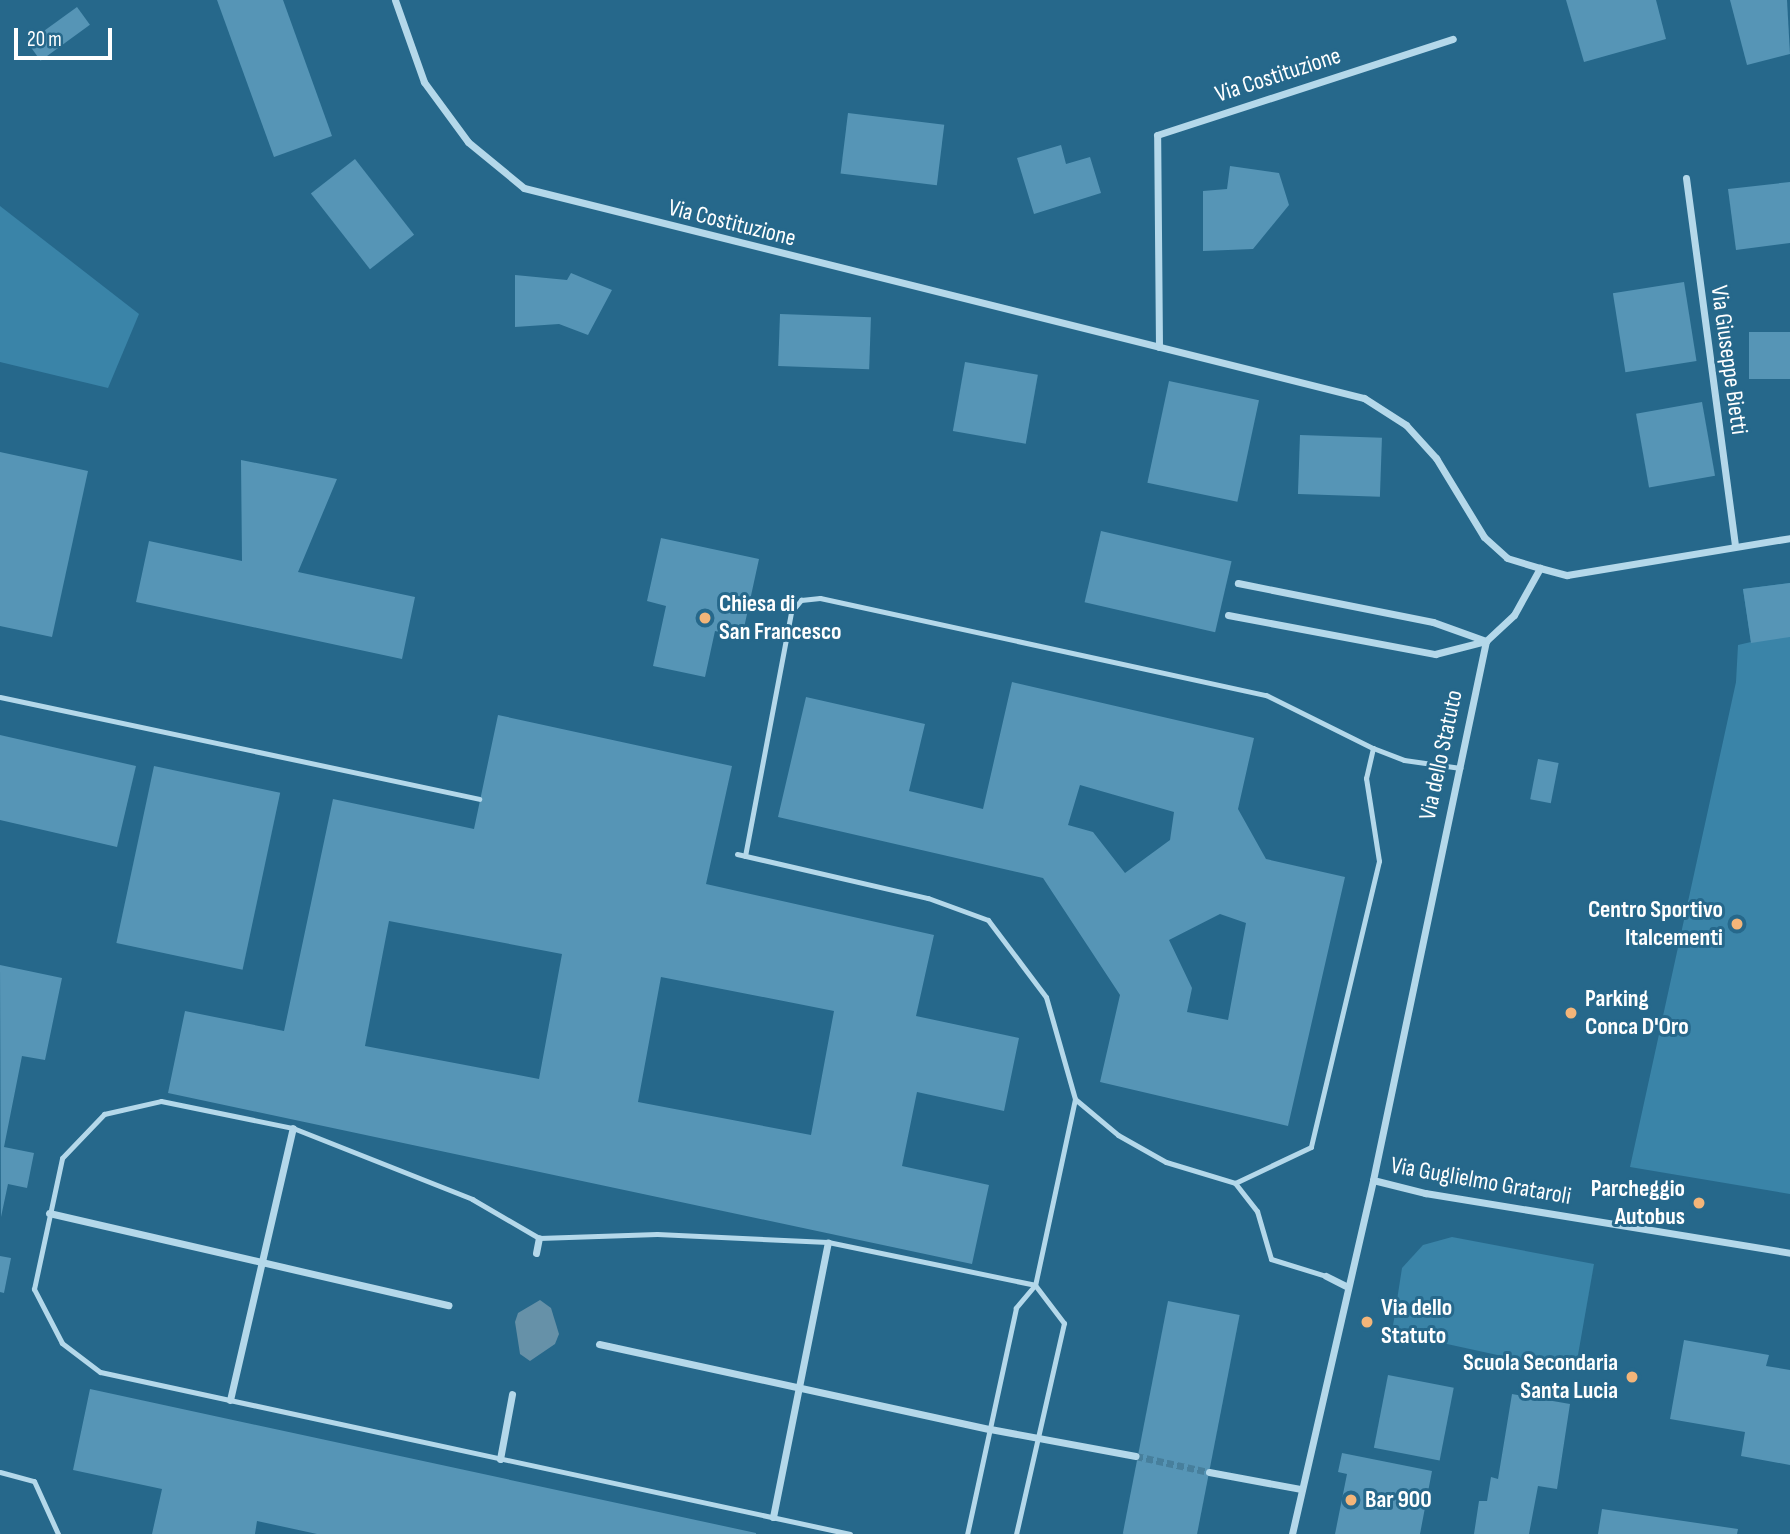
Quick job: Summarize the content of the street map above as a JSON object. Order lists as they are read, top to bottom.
{
  "streets": {
    "street": [
      "Via Costituzione",
      "Via Giuseppe Bietti",
      "Via dello Statuto",
      "Via Guglielmo Grataroli"
    ]
  },
  "crossings": [
    ["Via Costituzione", "Via dello Statuto"],
    ["Via dello Statuto", "Via Guglielmo Grataroli"]
  ],
  "places": [
    "Chiesa di San Francesco",
    "Centro Sportivo Italcementi",
    "Parking Conca D'Oro",
    "Parcheggio Autobus",
    "Via dello Statuto",
    "Scuola Secondaria Santa Lucia",
    "Bar 900"
  ],
  "scale_bar": "20 m"
}
